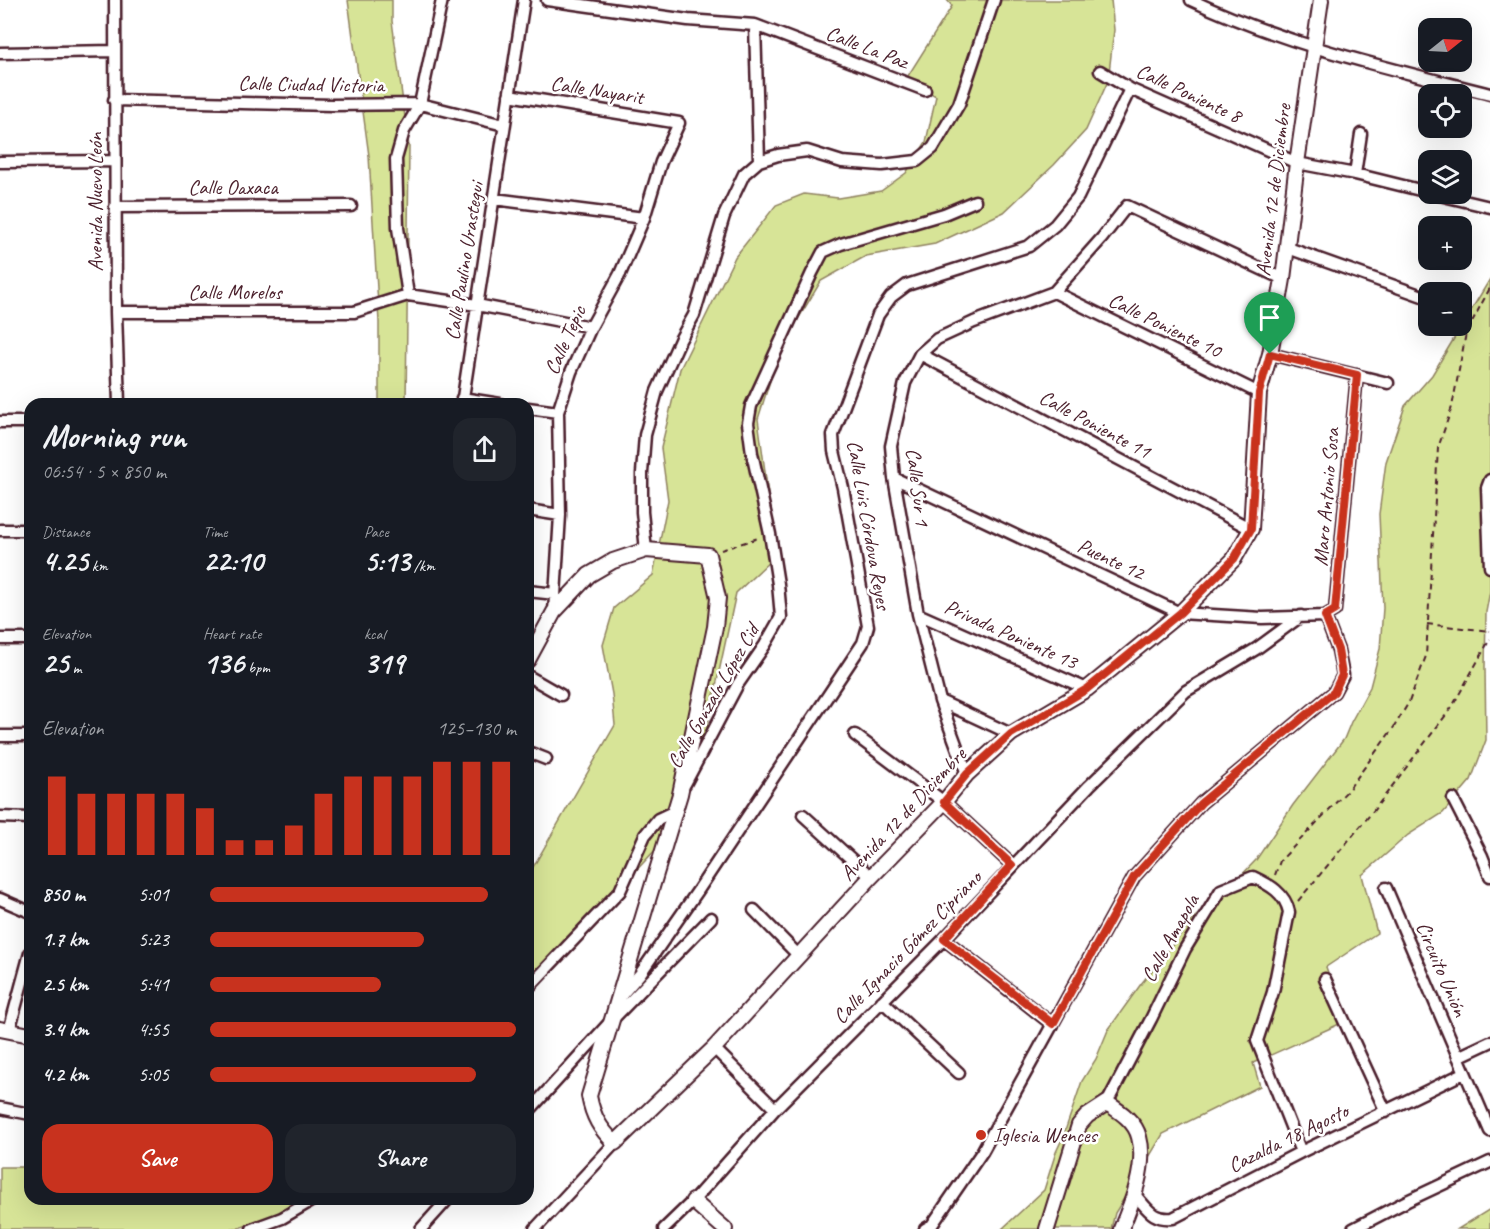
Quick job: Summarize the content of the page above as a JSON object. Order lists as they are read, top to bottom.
{
  "streets": {
    "street": [
      "Calle La Paz",
      "Calle Ciudad Victoria",
      "Calle Nayarit",
      "Calle Poniente 8",
      "Calle Oaxaca",
      "Avenida 12 de Diciembre",
      "Avenida Nuevo León",
      "Calle Paulino Urastegui",
      "Calle Morelos",
      "Calle Poniente 10",
      "Calle Tepic",
      "Calle Poniente 11",
      "Calle Sur 1",
      "Maro Antonio Sosa",
      "Calle Luis Córdova Reyes",
      "Puente 12",
      "Privada Poniente 13",
      "Calle Gonzalo López Cid",
      "Calle Amapola",
      "Calle Ignacio Gómez Cipriano",
      "Circuito Unión",
      "Cazalda 18 Agosto"
    ]
  },
  "crossings": [
    ["Calle Ciudad Victoria", "Avenida Nuevo León"],
    ["Calle Ciudad Victoria", "Calle Paulino Urastegui"],
    ["Calle Nayarit", "Calle Paulino Urastegui"],
    ["Calle Nayarit", "Calle Tepic"],
    ["Calle Poniente 8", "Avenida 12 de Diciembre"],
    ["Calle Poniente 8", "Calle Luis Córdova Reyes"],
    ["Calle Oaxaca", "Avenida Nuevo León"],
    ["Avenida 12 de Diciembre", "Calle Poniente 10"],
    ["Avenida 12 de Diciembre", "Calle Poniente 11"],
    ["Avenida 12 de Diciembre", "Calle Sur 1"],
    ["Avenida 12 de Diciembre", "Puente 12"],
    ["Avenida 12 de Diciembre", "Privada Poniente 13"],
    ["Avenida Nuevo León", "Calle Morelos"],
    ["Calle Poniente 10", "Calle Sur 1"],
    ["Calle Poniente 11", "Calle Sur 1"],
    ["Calle Sur 1", "Puente 12"],
    ["Calle Sur 1", "Privada Poniente 13"],
    ["Maro Antonio Sosa", "Puente 12"],
    ["Puente 12", "Calle Ignacio Gómez Cipriano"],
    ["Circuito Unión", "Cazalda 18 Agosto"]
  ],
  "places": ["Iglesia Wences"],
  "north": "right",
  "page": {
    "map_buttons": ["+", "−"],
    "heading": ["Morning run", "06:54 · 5 × 850 m"],
    "stats": [
      ["Distance", "4.25 km"],
      ["Time", "22:10"],
      ["Pace", "5:13 /km"],
      ["Elevation", "25 m"],
      ["Heart rate", "136 bpm"],
      ["kcal", "319"]
    ],
    "chart": ["Elevation", "125–130 m"],
    "list": [
      {
        "name": "850 m",
        "note": "5:01"
      },
      {
        "name": "1.7 km",
        "note": "5:23"
      },
      {
        "name": "2.5 km",
        "note": "5:41"
      },
      {
        "name": "3.4 km",
        "note": "4:55"
      },
      {
        "name": "4.2 km",
        "note": "5:05"
      }
    ],
    "buttons": ["Save", "Share"]
  }
}
